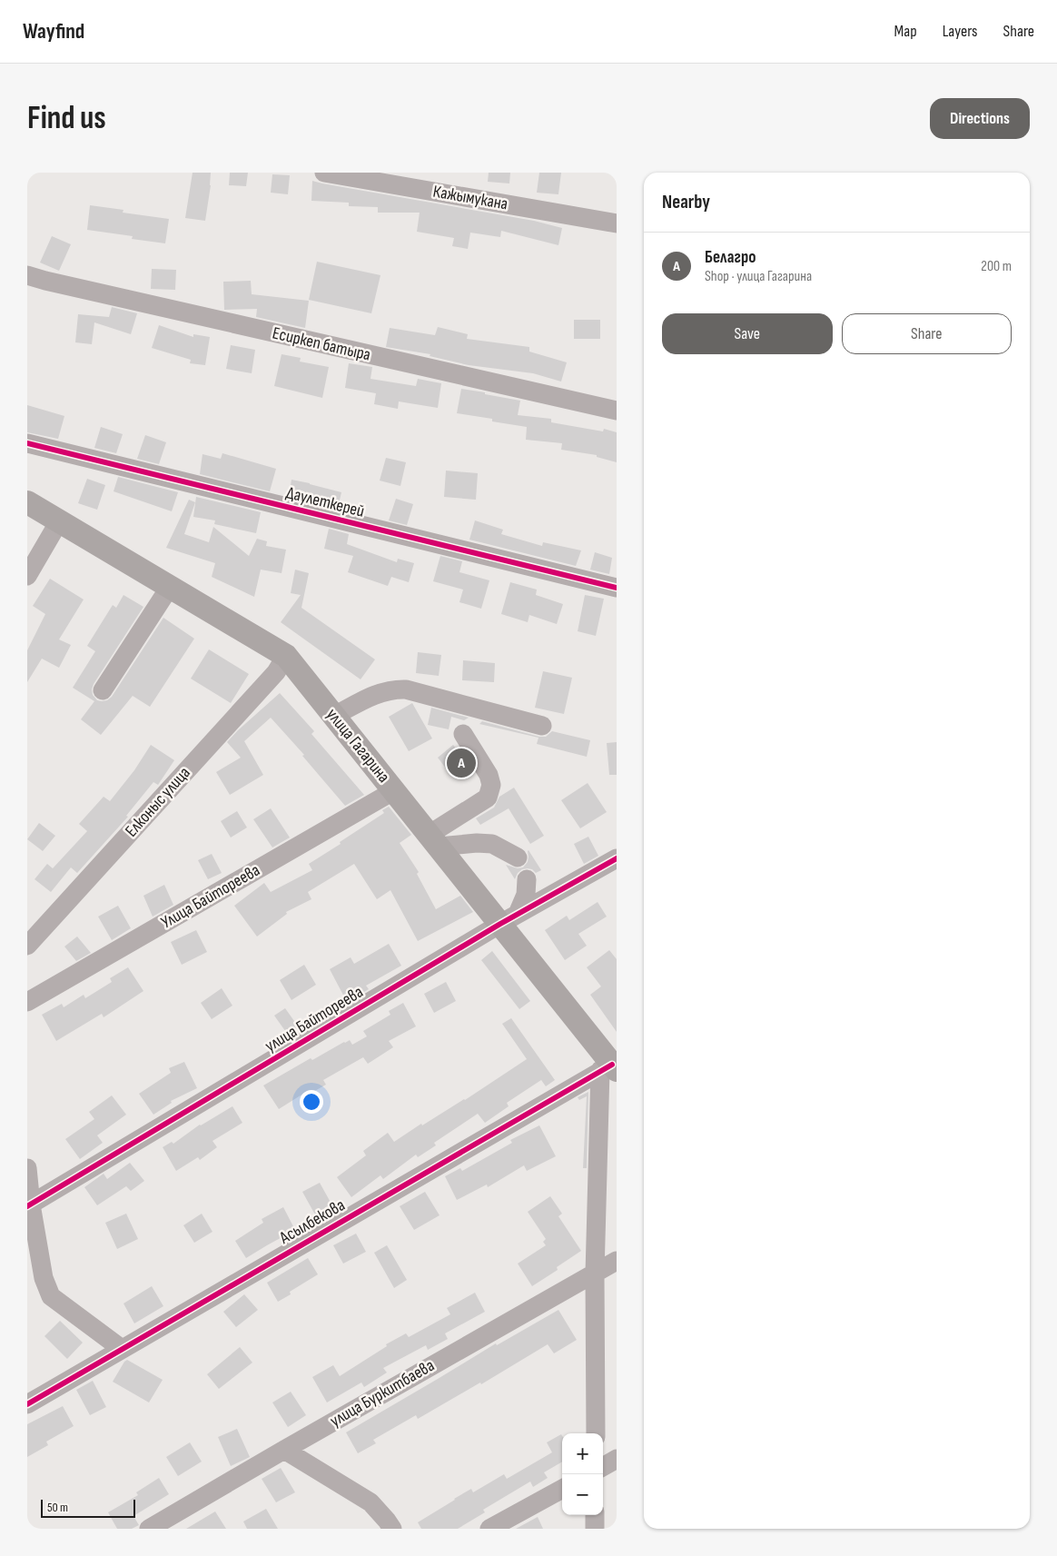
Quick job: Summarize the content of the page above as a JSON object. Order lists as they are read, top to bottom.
{
  "streets": {
    "main road": ["улица Гагарина"],
    "street": [
      "Кажымукана",
      "Есиркеп батыра",
      "Даулеткерей",
      "Елконыс улица",
      "Улица Байтореева",
      "улица Байтореева",
      "Асылбекова",
      "улица Буркитбаева"
    ]
  },
  "crossings": [
    ["улица Гагарина", "Елконыс улица"],
    ["улица Гагарина", "Улица Байтореева"],
    ["улица Гагарина", "улица Байтореева"],
    ["улица Гагарина", "Асылбекова"]
  ],
  "scale_bar": "50 m",
  "page": {
    "header": "Wayfind",
    "nav": ["Map", "Layers", "Share"],
    "buttons": [
      "Directions",
      ["Save", "Share"]
    ],
    "title": "Find us",
    "heading": "Nearby",
    "list": [
      {
        "mark": "A",
        "name": "Белагро",
        "note": "Shop · улица Гагарина",
        "value": "200 m"
      }
    ],
    "pins": "A",
    "map_buttons": ["+", "−"],
    "scale": "50 m"
  }
}
